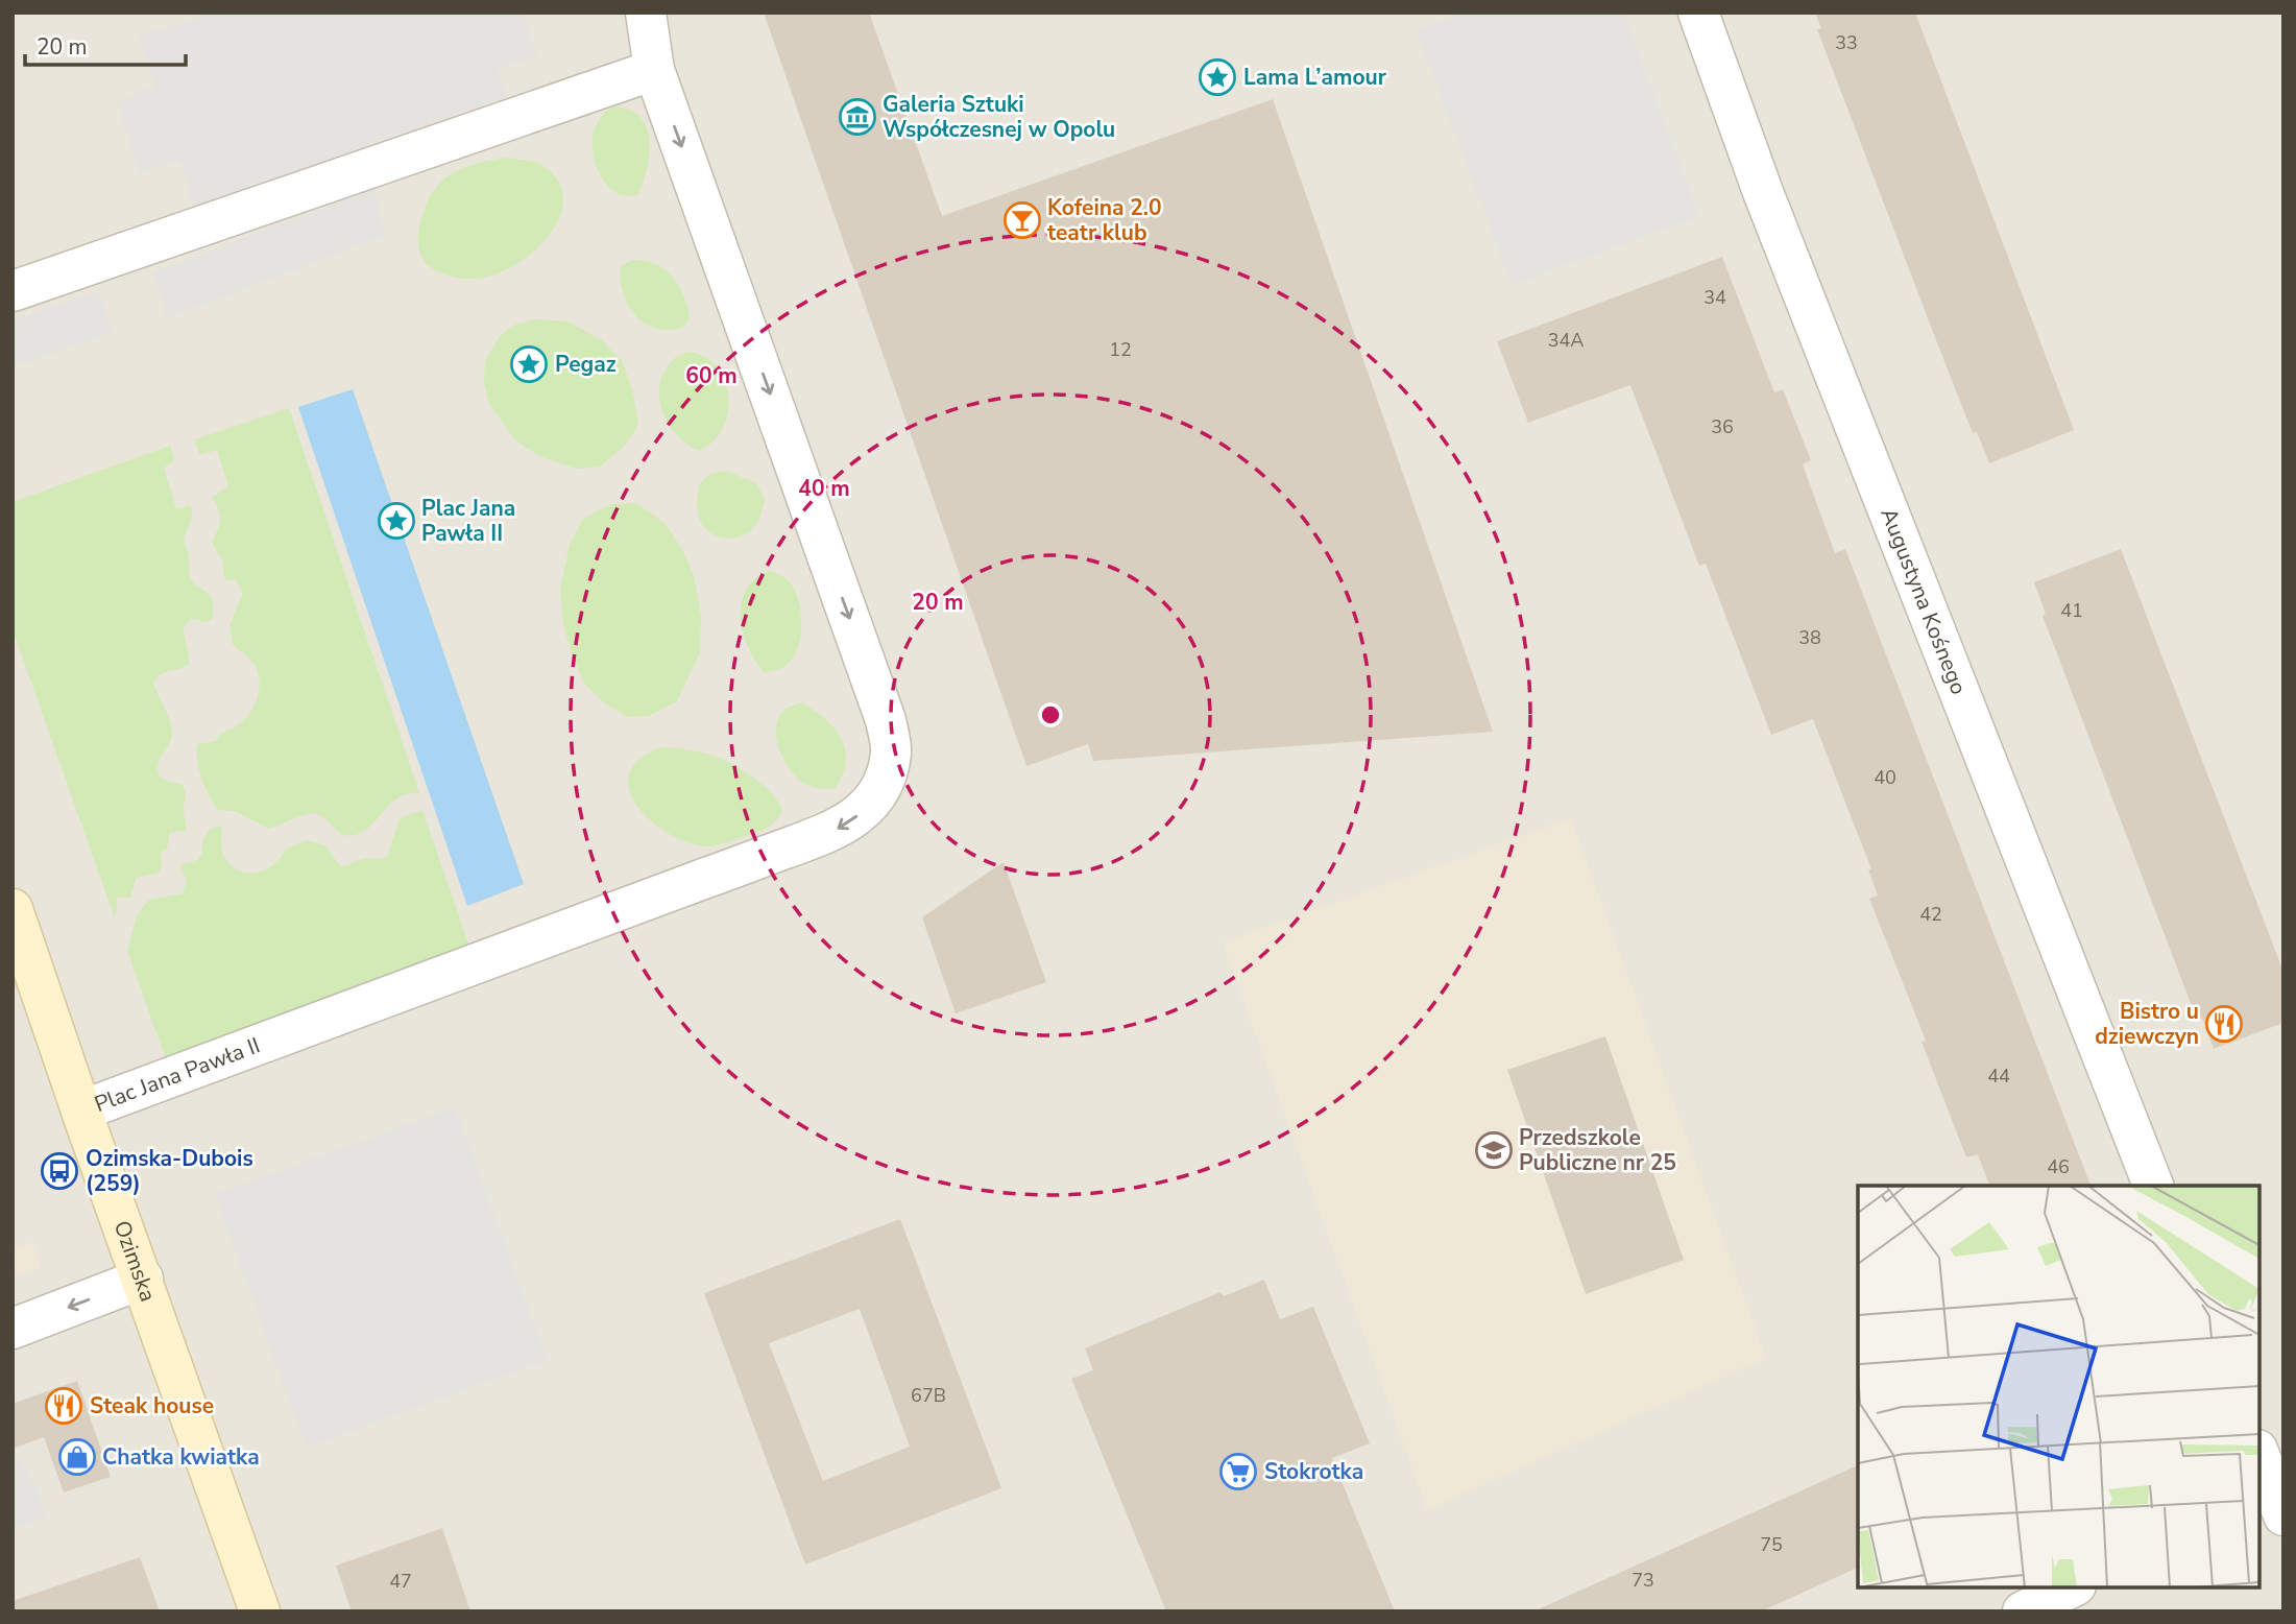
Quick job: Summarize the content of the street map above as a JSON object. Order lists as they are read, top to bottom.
{
  "streets": {
    "main road": ["Ozimska"],
    "street": ["Augustyna Kośnego", "Plac Jana Pawła II"]
  },
  "crossings": [
    ["Plac Jana Pawła II", "Ozimska"]
  ],
  "places": {
    "place": ["Lama L’amour", "Pegaz", "Plac Jana Pawła II"],
    "museum": ["Galeria Sztuki Współczesnej w Opolu"],
    "bar": ["Kofeina 2.0 teatr klub"],
    "restaurant": ["Bistro u dziewczyn", "Steak house"],
    "school or university": ["Przedszkole Publiczne nr 25"],
    "bus stop": ["Ozimska-Dubois (259)"],
    "shop": ["Chatka kwiatka"],
    "supermarket": ["Stokrotka"]
  },
  "house_numbers": [
    "33",
    "34",
    "34A",
    "12",
    "36",
    "41",
    "38",
    "40",
    "42",
    "44",
    "46",
    "67B",
    "75",
    "73",
    "47"
  ],
  "scale_bar": "20 m",
  "rings": ["60 m", "40 m", "20 m"]
}
